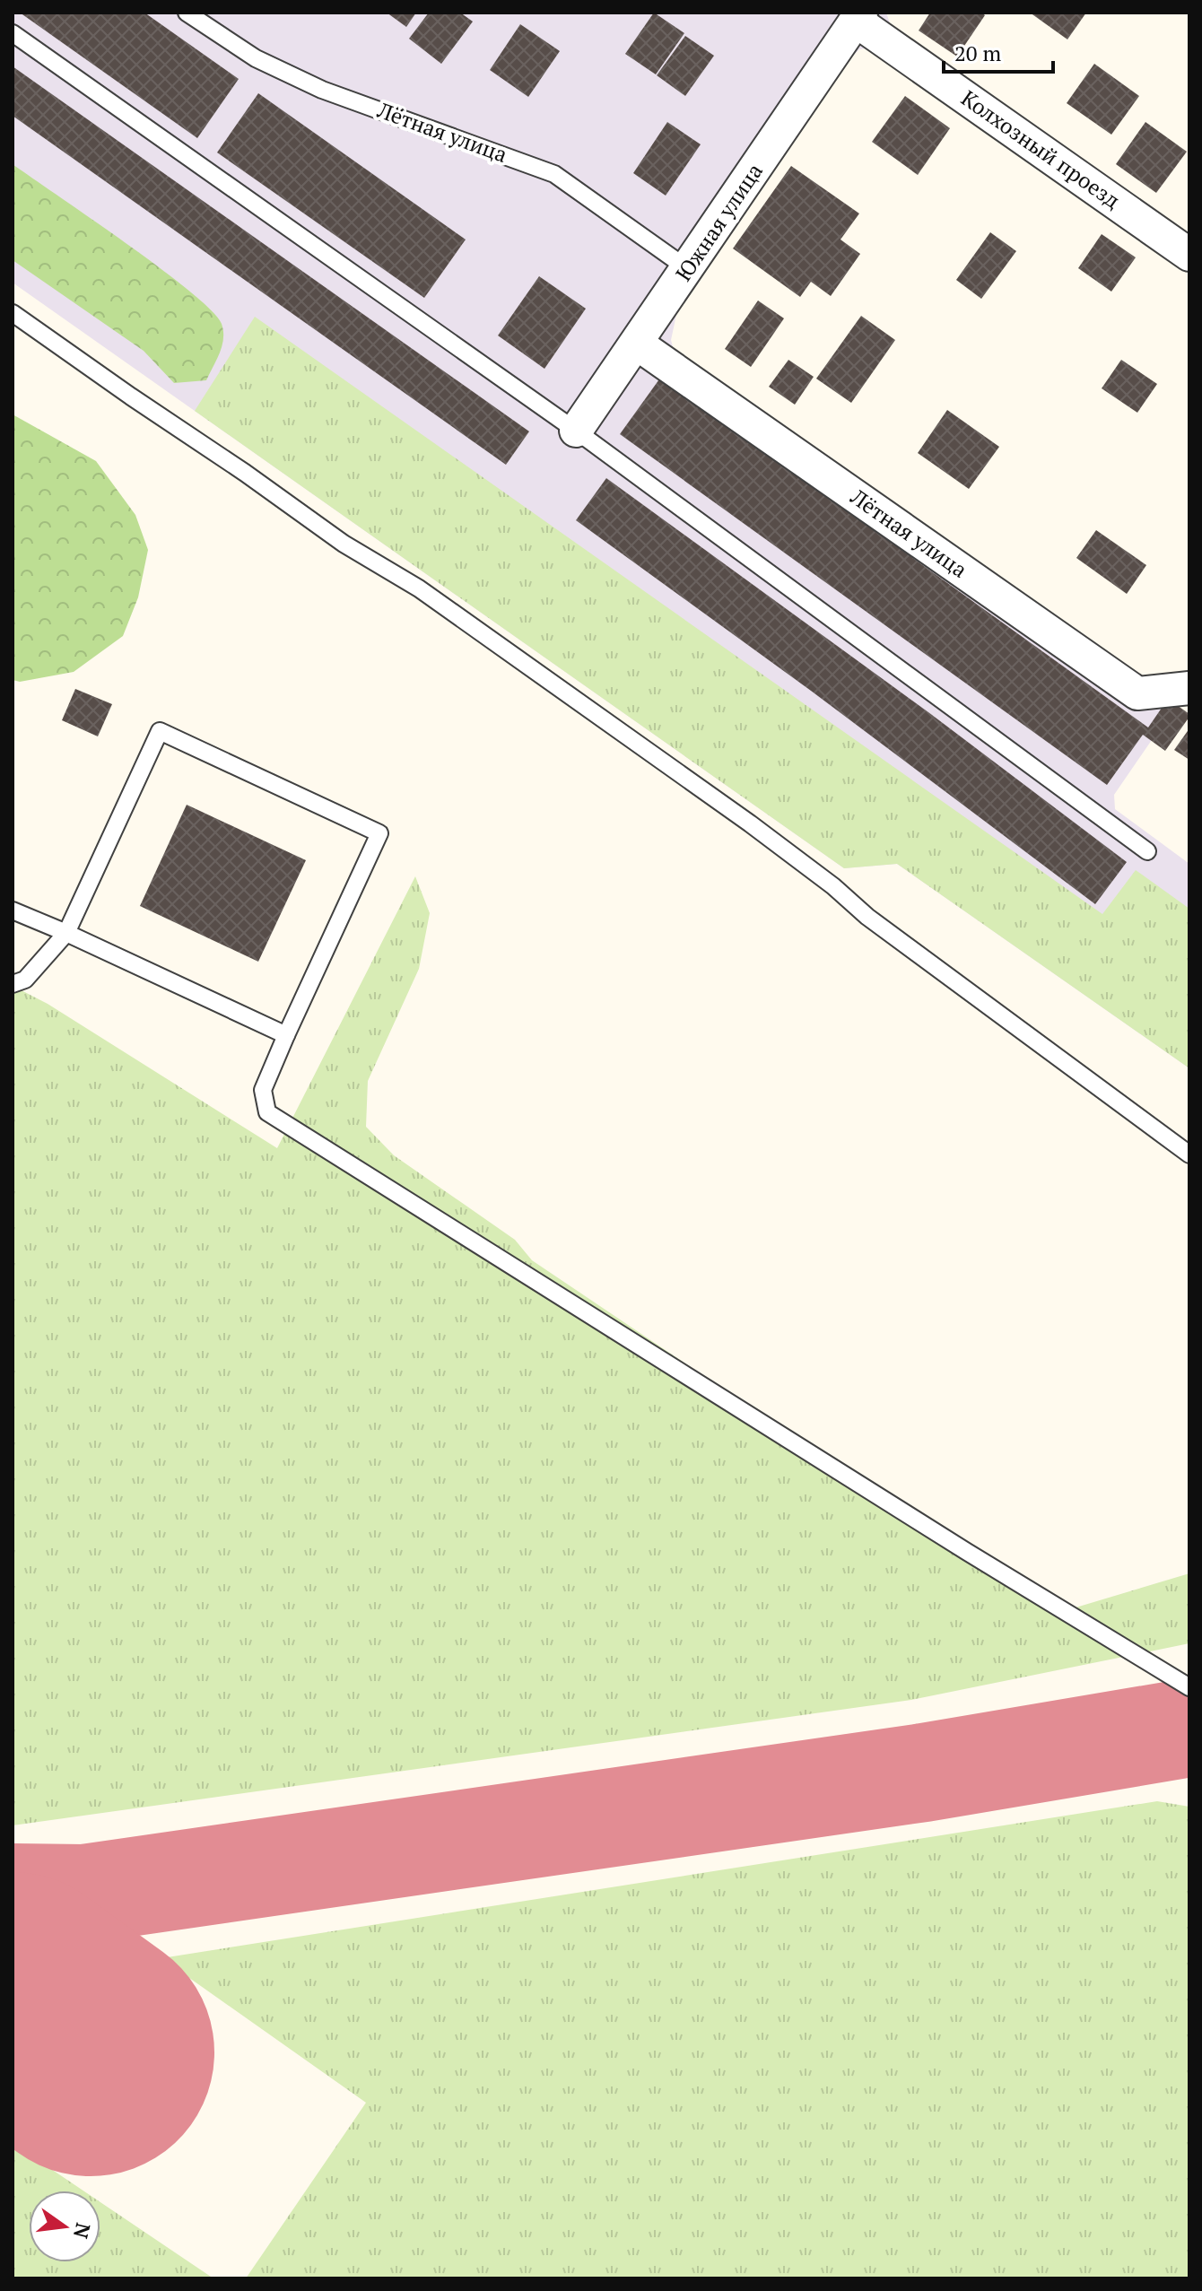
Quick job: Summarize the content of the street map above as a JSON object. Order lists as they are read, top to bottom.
{
  "streets": {
    "street": ["Лётная улица", "Колхозный проезд", "Южная улица"]
  },
  "crossings": [
    ["Лётная улица", "Южная улица"],
    ["Колхозный проезд", "Южная улица"]
  ],
  "scale_bar": "20 m",
  "north": "right"
}
